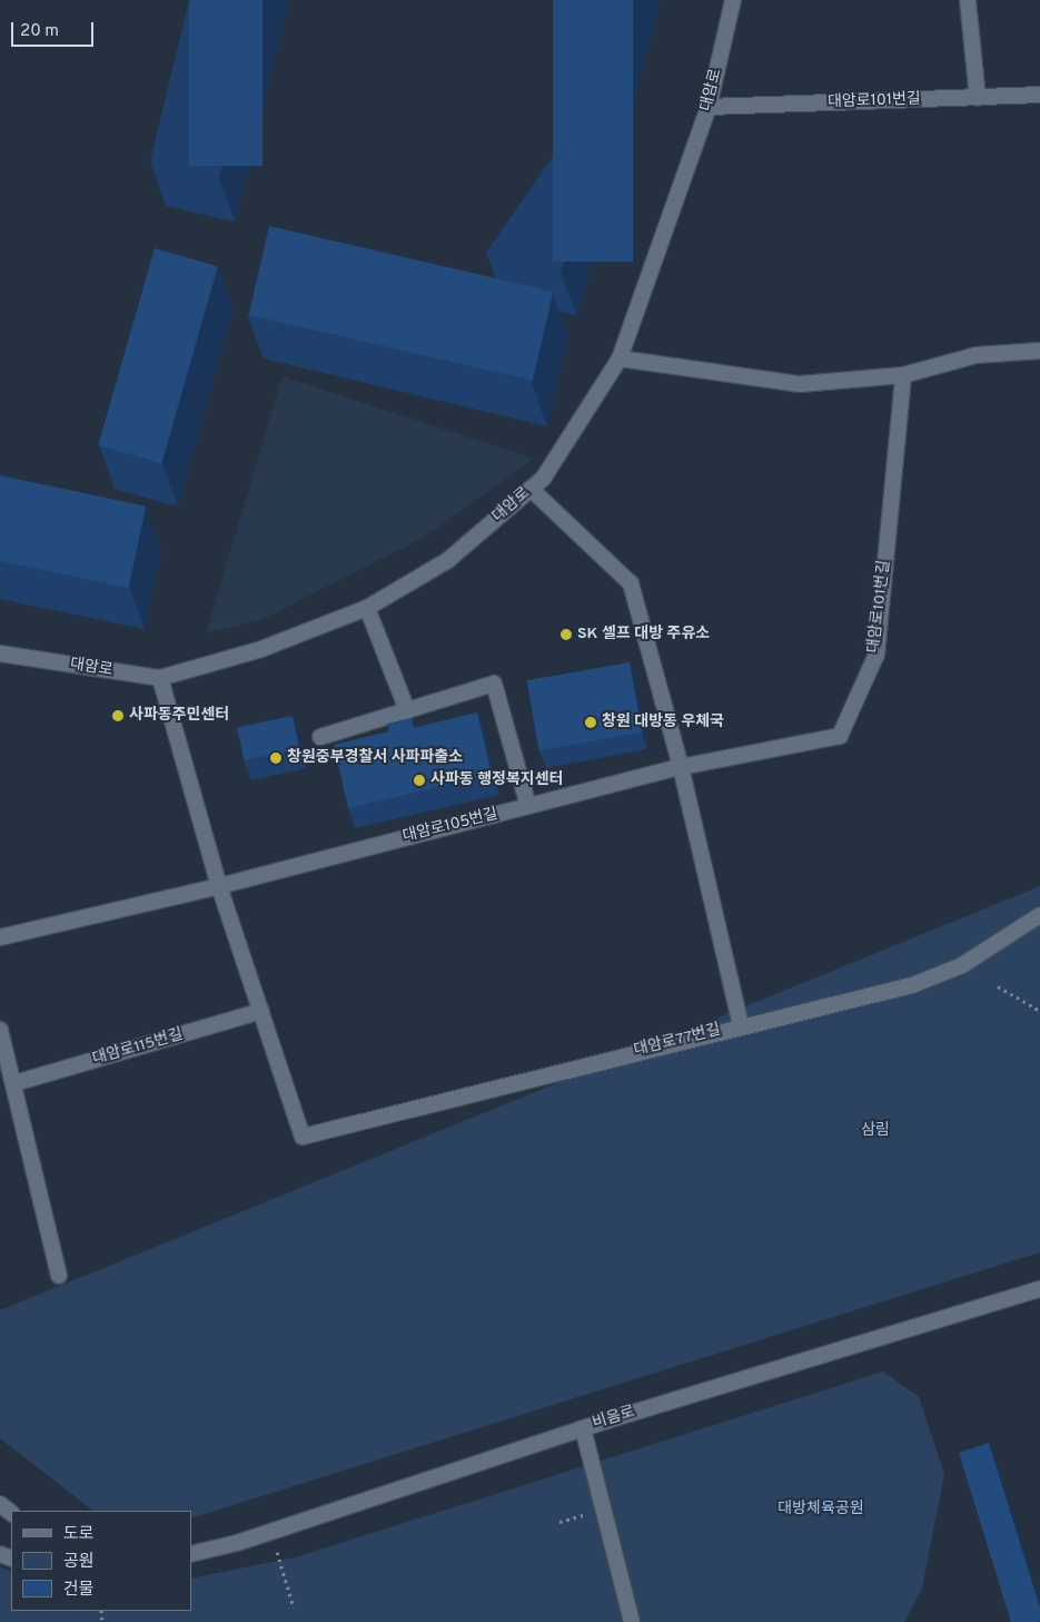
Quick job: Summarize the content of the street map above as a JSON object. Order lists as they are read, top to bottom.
{
  "streets": {
    "street": [
      "대암로",
      "대암로101번길",
      "대암로105번길",
      "대암로77번길",
      "대암로115번길",
      "비음로"
    ]
  },
  "crossings": [
    ["대암로", "대암로101번길"],
    ["대암로101번길", "대암로105번길"],
    ["대암로77번길", "대암로115번길"]
  ],
  "parks": ["삼림", "대방체육공원"],
  "places": [
    "SK 셀프 대방 주유소",
    "사파동주민센터",
    "창원 대방동 우체국",
    "창원중부경찰서 사파파출소",
    "사파동 행정복지센터"
  ],
  "legend": ["도로", "공원", "건물"],
  "scale_bar": "20 m"
}
